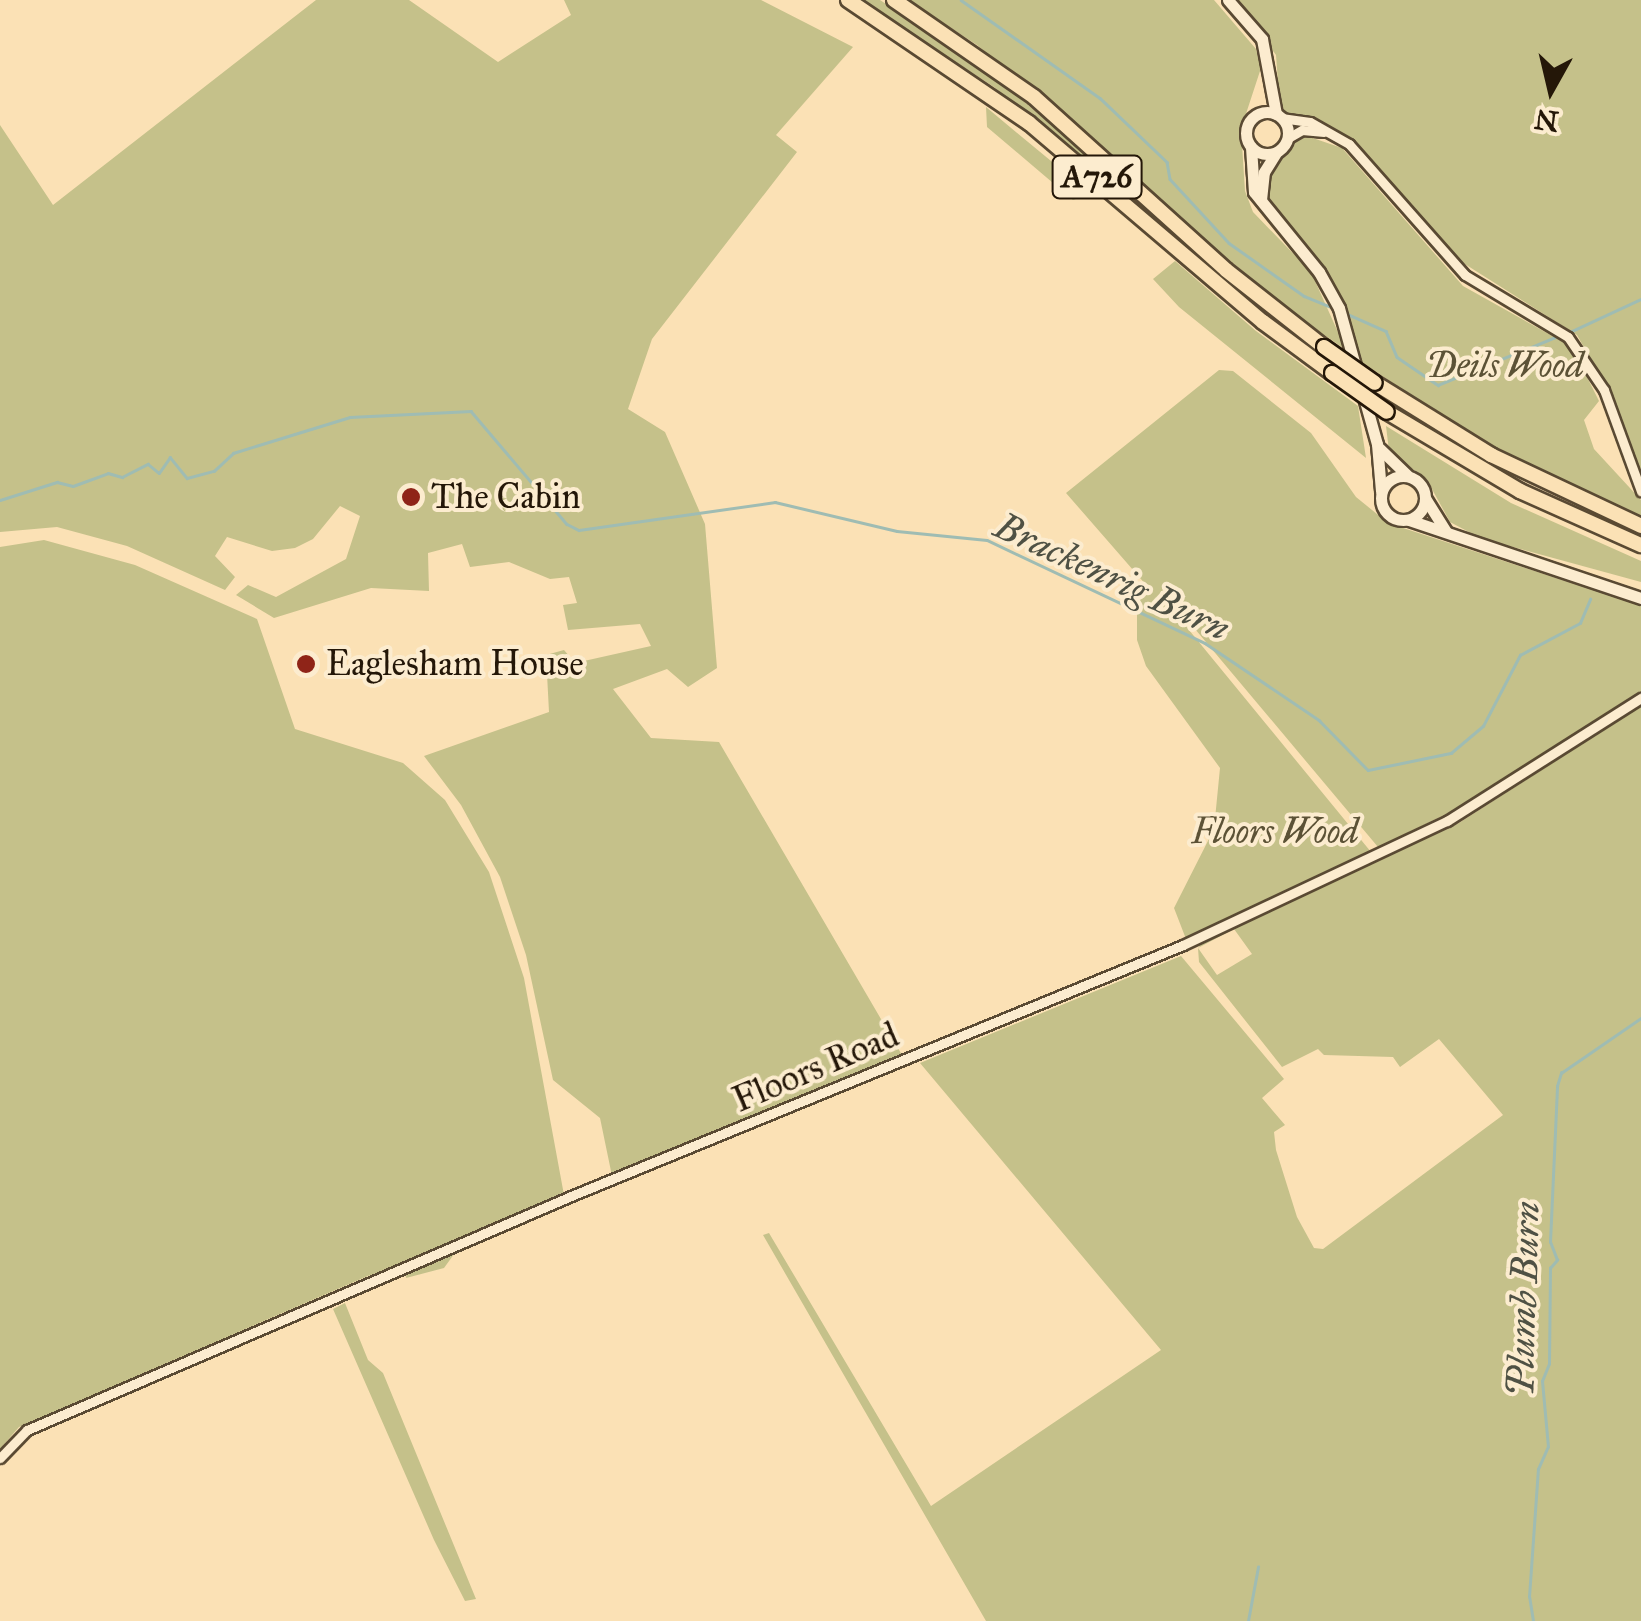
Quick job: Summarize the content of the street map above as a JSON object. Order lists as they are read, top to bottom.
{
  "streets": {
    "highway": ["A726"],
    "street": ["Floors Road"]
  },
  "water": ["Brackenrig Burn", "Plumb Burn"],
  "parks": ["Deils Wood", "Floors Wood"],
  "places": ["The Cabin", "Eaglesham House"],
  "north": "bottom"
}
